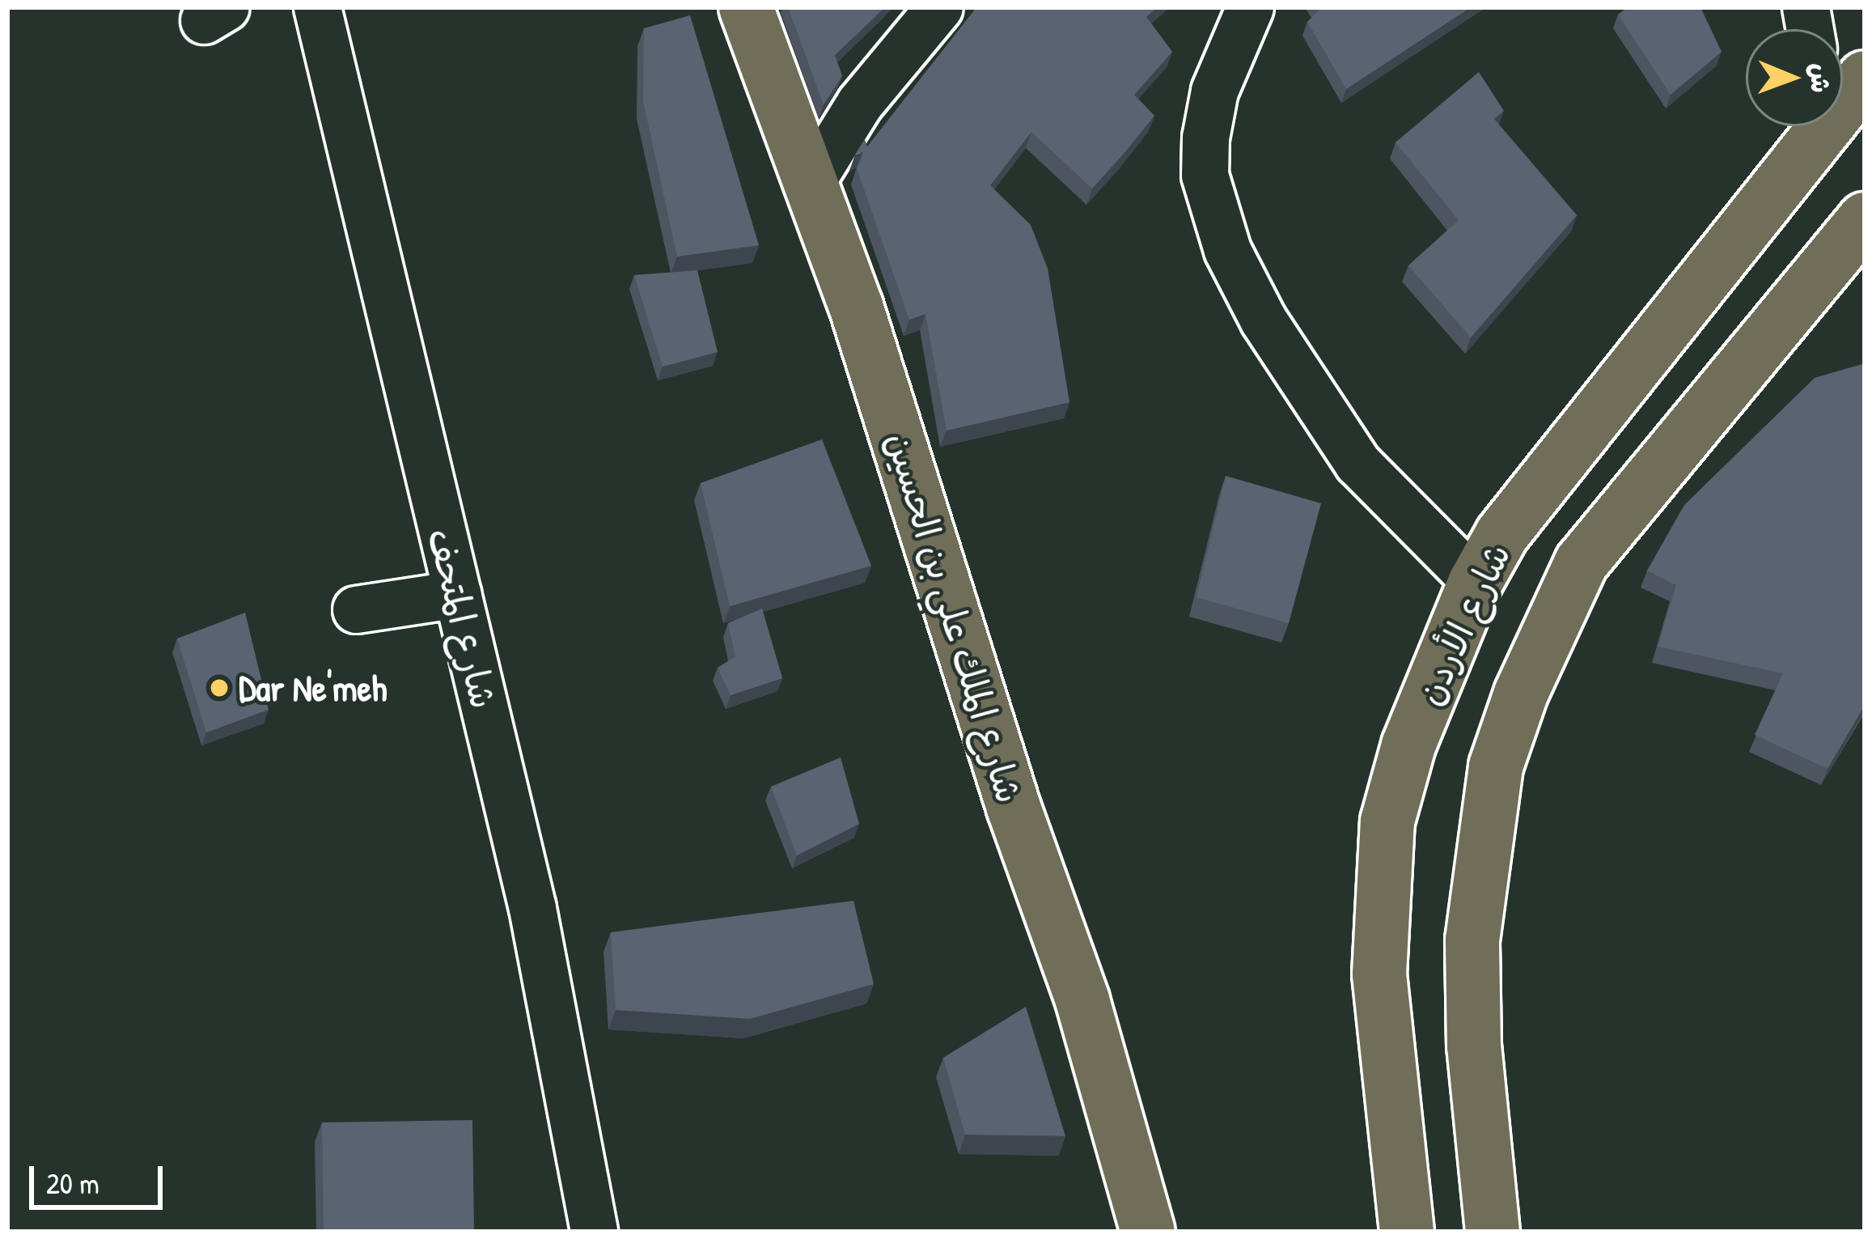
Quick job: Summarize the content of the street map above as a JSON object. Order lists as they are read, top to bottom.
{
  "streets": {
    "main road": ["شارع الملك علي بن الحسين", "شارع الأردن"],
    "street": ["شارع المتحف"]
  },
  "places": ["Dar Ne'meh"],
  "scale_bar": "20 m",
  "north": "right"
}
